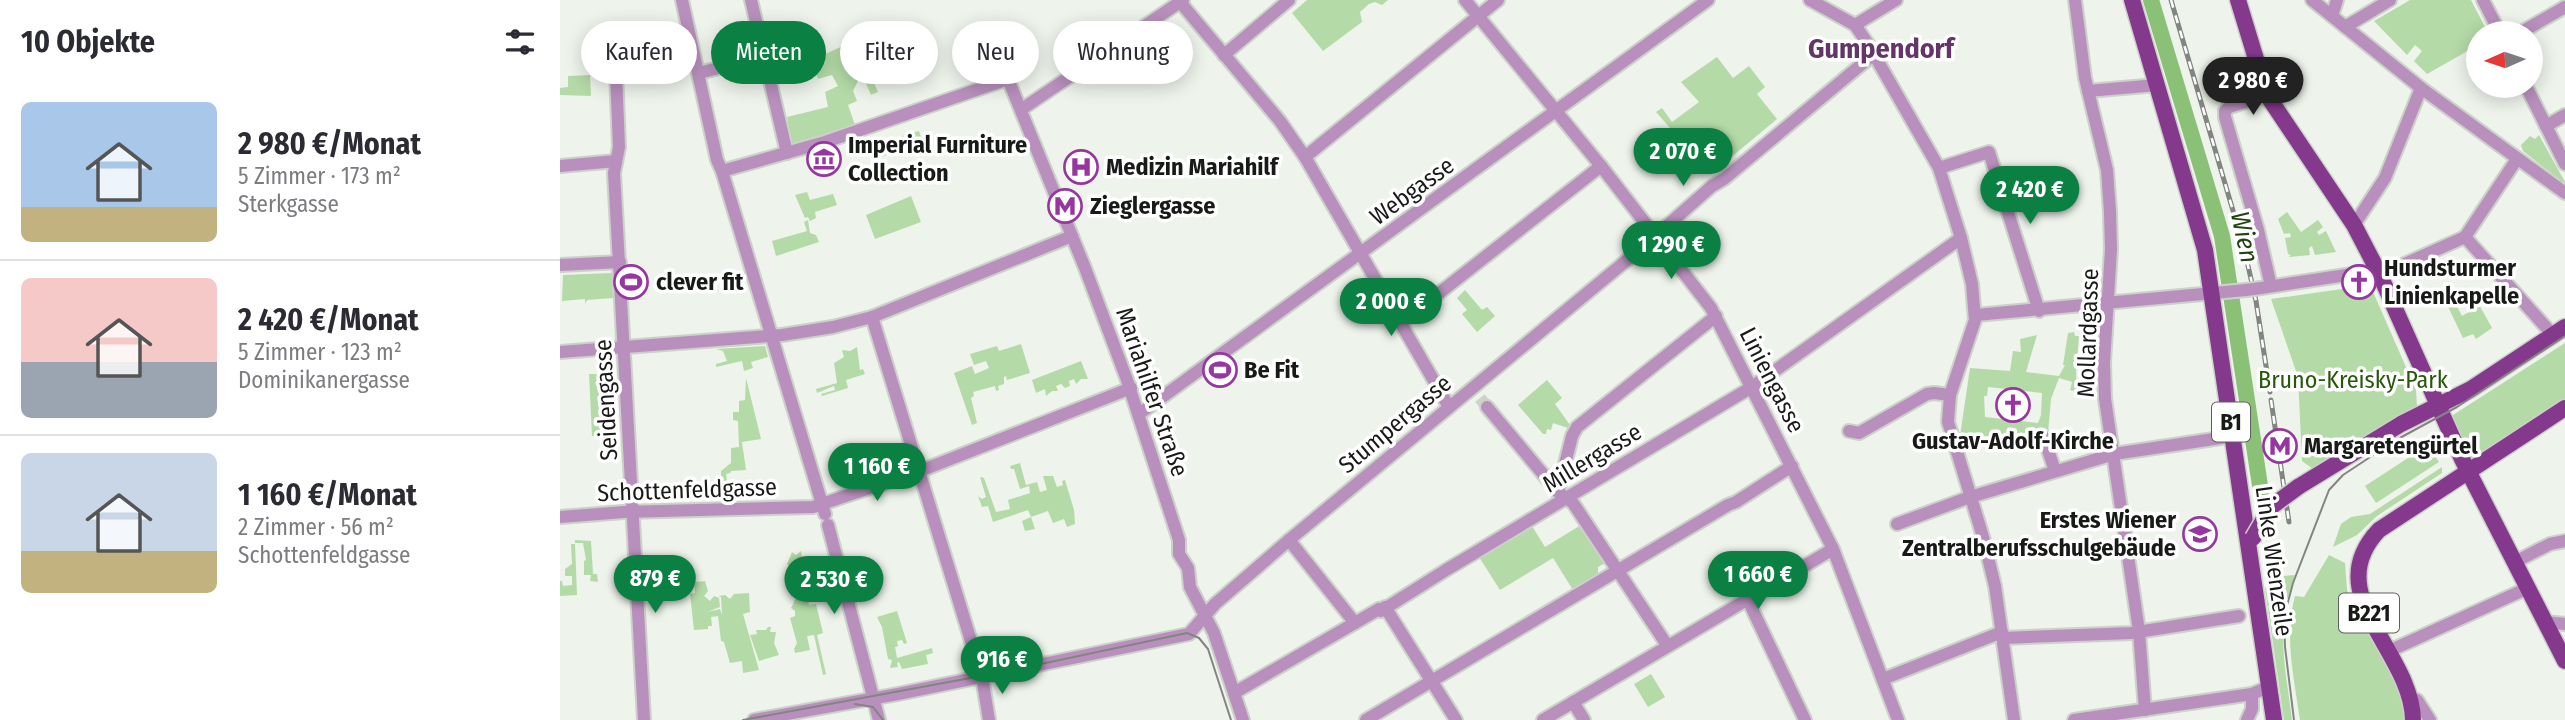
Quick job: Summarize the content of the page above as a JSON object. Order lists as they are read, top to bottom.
{
  "streets": {
    "main road": ["B1", "Linke Wienzeile", "B221"],
    "street": [
      "Webgasse",
      "Mollardgasse",
      "Liniengasse",
      "Mariahilfer Straße",
      "Seidengasse",
      "Stumpergasse",
      "Millergasse",
      "Schottenfeldgasse"
    ]
  },
  "crossings": [
    ["Webgasse", "Liniengasse"],
    ["Webgasse", "Mariahilfer Straße"],
    ["Liniengasse", "Stumpergasse"],
    ["Liniengasse", "Millergasse"],
    ["Mariahilfer Straße", "Stumpergasse"],
    ["Mariahilfer Straße", "Millergasse"],
    ["Mariahilfer Straße", "Schottenfeldgasse"],
    ["Seidengasse", "Schottenfeldgasse"]
  ],
  "districts": ["Gumpendorf"],
  "water": ["Wien"],
  "parks": ["Bruno-Kreisky-Park"],
  "places": {
    "museum": ["Imperial Furniture Collection"],
    "hospital": ["Medizin Mariahilf"],
    "metro station": ["Zieglergasse", "Margaretengürtel"],
    "sports": ["clever fit", "Be Fit"],
    "church": ["Hundsturmer Linienkapelle", "Gustav-Adolf-Kirche"],
    "school or university": ["Erstes Wiener Zentralberufsschulgebäude"]
  },
  "north": "left",
  "page": {
    "heading": "10 Objekte",
    "chip": [
      "Kaufen",
      "Mieten",
      "Filter",
      "Neu",
      "Wohnung"
    ],
    "price": [
      "2 980 €",
      "2 070 €",
      "2 420 €",
      "1 290 €",
      "2 000 €",
      "1 160 €",
      "1 660 €",
      "879 €",
      "2 530 €",
      "916 €"
    ],
    "list": [
      {
        "name": "2 980 €/Monat",
        "note": "5 Zimmer · 173 m² · Sterkgasse"
      },
      {
        "name": "2 420 €/Monat",
        "note": "5 Zimmer · 123 m² · Dominikanergasse"
      },
      {
        "name": "1 160 €/Monat",
        "note": "2 Zimmer · 56 m² · Schottenfeldgasse"
      }
    ]
  }
}
